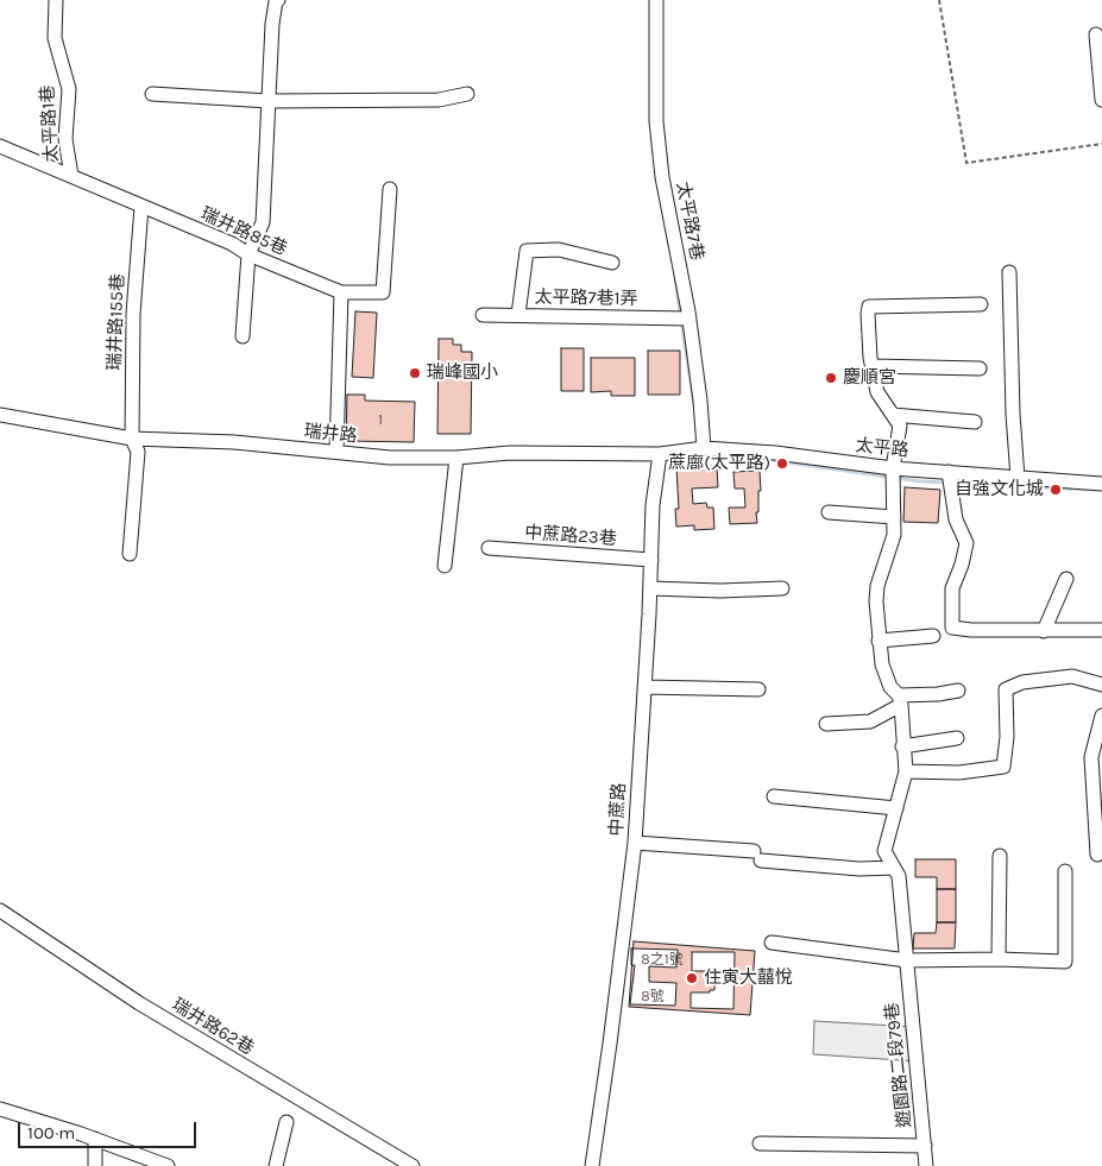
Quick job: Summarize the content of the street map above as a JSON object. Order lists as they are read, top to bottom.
{
  "streets": {
    "street": [
      "太平路1巷",
      "太平路7巷",
      "瑞井路85巷",
      "太平路7巷1弄",
      "瑞井路155巷",
      "瑞井路",
      "太平路",
      "中蔗路23巷",
      "中蔗路",
      "瑞井路62巷",
      "遊園路二段79巷"
    ]
  },
  "crossings": [
    ["太平路1巷", "瑞井路85巷"],
    ["太平路7巷", "太平路7巷1弄"],
    ["太平路7巷", "太平路"],
    ["瑞井路85巷", "瑞井路155巷"],
    ["瑞井路155巷", "瑞井路"],
    ["瑞井路", "太平路"],
    ["瑞井路", "中蔗路"],
    ["太平路", "中蔗路"],
    ["中蔗路23巷", "中蔗路"]
  ],
  "places": [
    "瑞峰國小",
    "慶順宮",
    "蔗廍(太平路)",
    "自強文化城",
    "住寅大囍悅"
  ],
  "house_numbers": ["1", "8之1號", "8號"],
  "scale_bar": "100 m"
}
